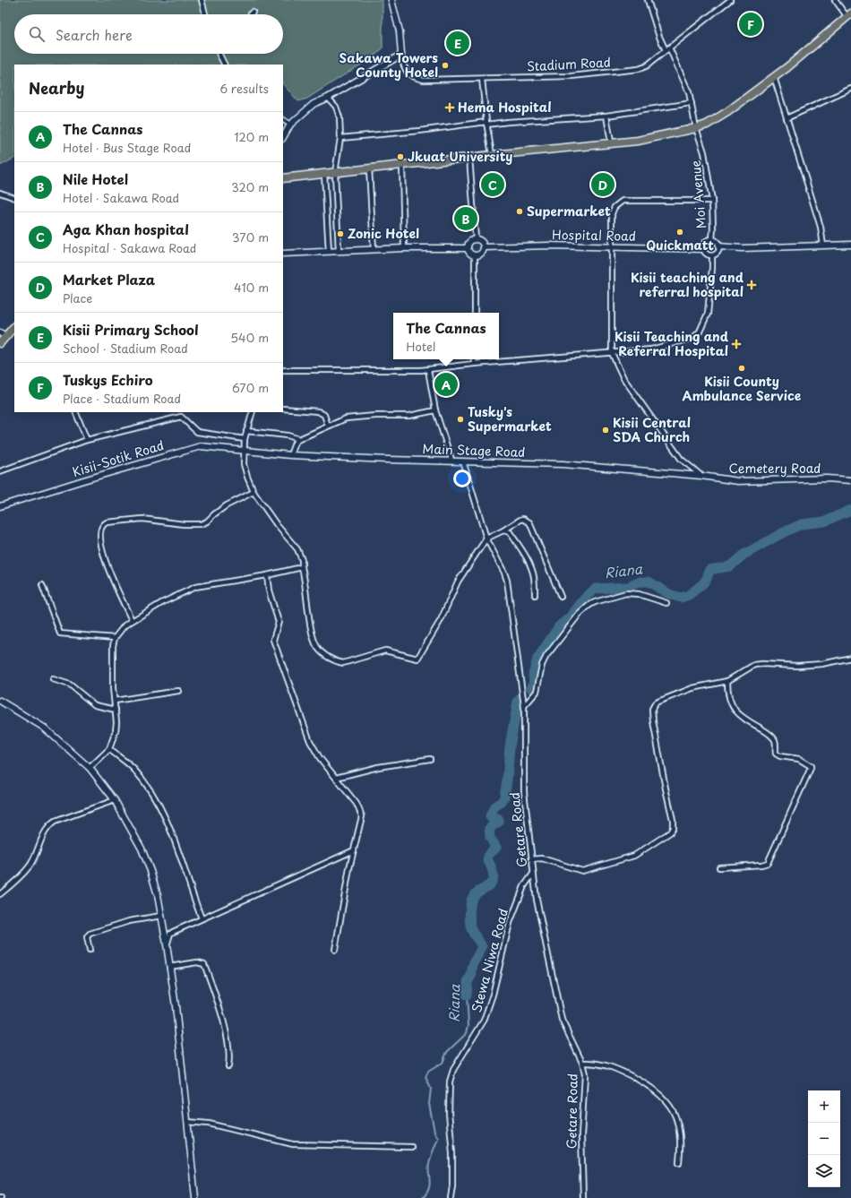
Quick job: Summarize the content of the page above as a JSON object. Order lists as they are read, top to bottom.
{
  "streets": {
    "street": [
      "Stadium Road",
      "Moi Avenue",
      "Hospital Road",
      "Main Stage Road",
      "Kisii-Sotik Road",
      "Cemetery Road",
      "Getare Road",
      "Stewa Niwa Road"
    ]
  },
  "crossings": [
    ["Stadium Road", "Moi Avenue"],
    ["Moi Avenue", "Hospital Road"],
    ["Main Stage Road", "Kisii-Sotik Road"],
    ["Main Stage Road", "Cemetery Road"],
    ["Main Stage Road", "Getare Road"],
    ["Getare Road", "Stewa Niwa Road"]
  ],
  "water": ["Riana"],
  "places": {
    "other": [
      "Sakawa Towers County Hotel",
      "Jkuat University",
      "Supermarket",
      "Quickmatt",
      "Zonic Hotel",
      "Kisii County Ambulance Service",
      "Tusky's Supermarket",
      "Kisii Central SDA Church"
    ],
    "health": ["Hema Hospital", "Kisii teaching and referral hospital", "Kisii Teaching and Referral Hospital"]
  },
  "page": {
    "pins": [
      "F",
      "E",
      "C",
      "D",
      "B",
      "A"
    ],
    "search": "Search here",
    "heading": ["Nearby", "6 results"],
    "list": [
      {
        "mark": "A",
        "name": "The Cannas",
        "note": "Hotel · Bus Stage Road",
        "value": "120 m"
      },
      {
        "mark": "B",
        "name": "Nile Hotel",
        "note": "Hotel · Sakawa Road",
        "value": "320 m"
      },
      {
        "mark": "C",
        "name": "Aga Khan hospital",
        "note": "Hospital · Sakawa Road",
        "value": "370 m"
      },
      {
        "mark": "D",
        "name": "Market Plaza",
        "note": "Place",
        "value": "410 m"
      },
      {
        "mark": "E",
        "name": "Kisii Primary School",
        "note": "School · Stadium Road",
        "value": "540 m"
      },
      {
        "mark": "F",
        "name": "Tuskys Echiro",
        "note": "Place · Stadium Road",
        "value": "670 m"
      }
    ],
    "popup": ["The Cannas", "Hotel"],
    "map_buttons": ["+", "−"]
  }
}
